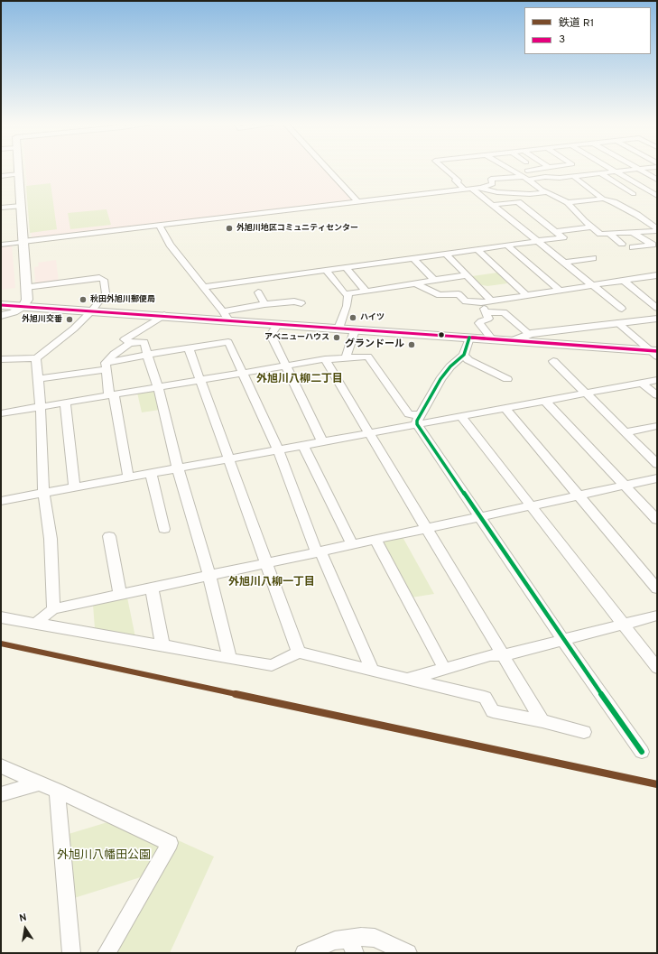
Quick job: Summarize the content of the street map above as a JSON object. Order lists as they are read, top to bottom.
{
  "districts": ["外旭川八柳二丁目", "外旭川八柳一丁目"],
  "parks": ["外旭川八幡田公園"],
  "places": [
    "外旭川地区コミュニティセンター",
    "秋田外旭川郵便局",
    "ハイツ",
    "外旭川交番",
    "アベニューハウス",
    "グランドール"
  ],
  "lines": ["transit line 3", "rail line R1"],
  "legend": ["鉄道 R1", "3"],
  "north": "top"
}
